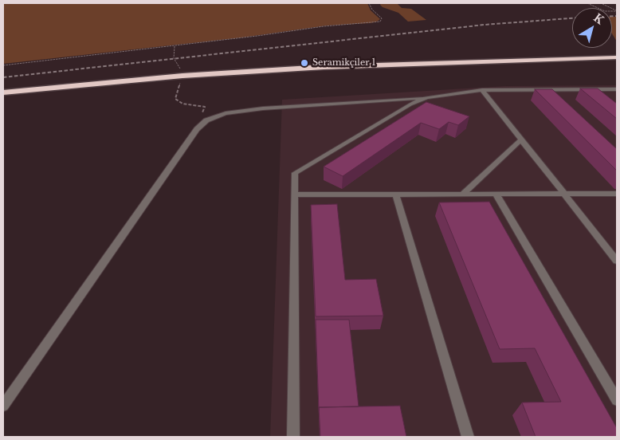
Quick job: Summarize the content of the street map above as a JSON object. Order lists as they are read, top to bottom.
{
  "places": ["Seramikçiler 1"],
  "north": "top right"
}
